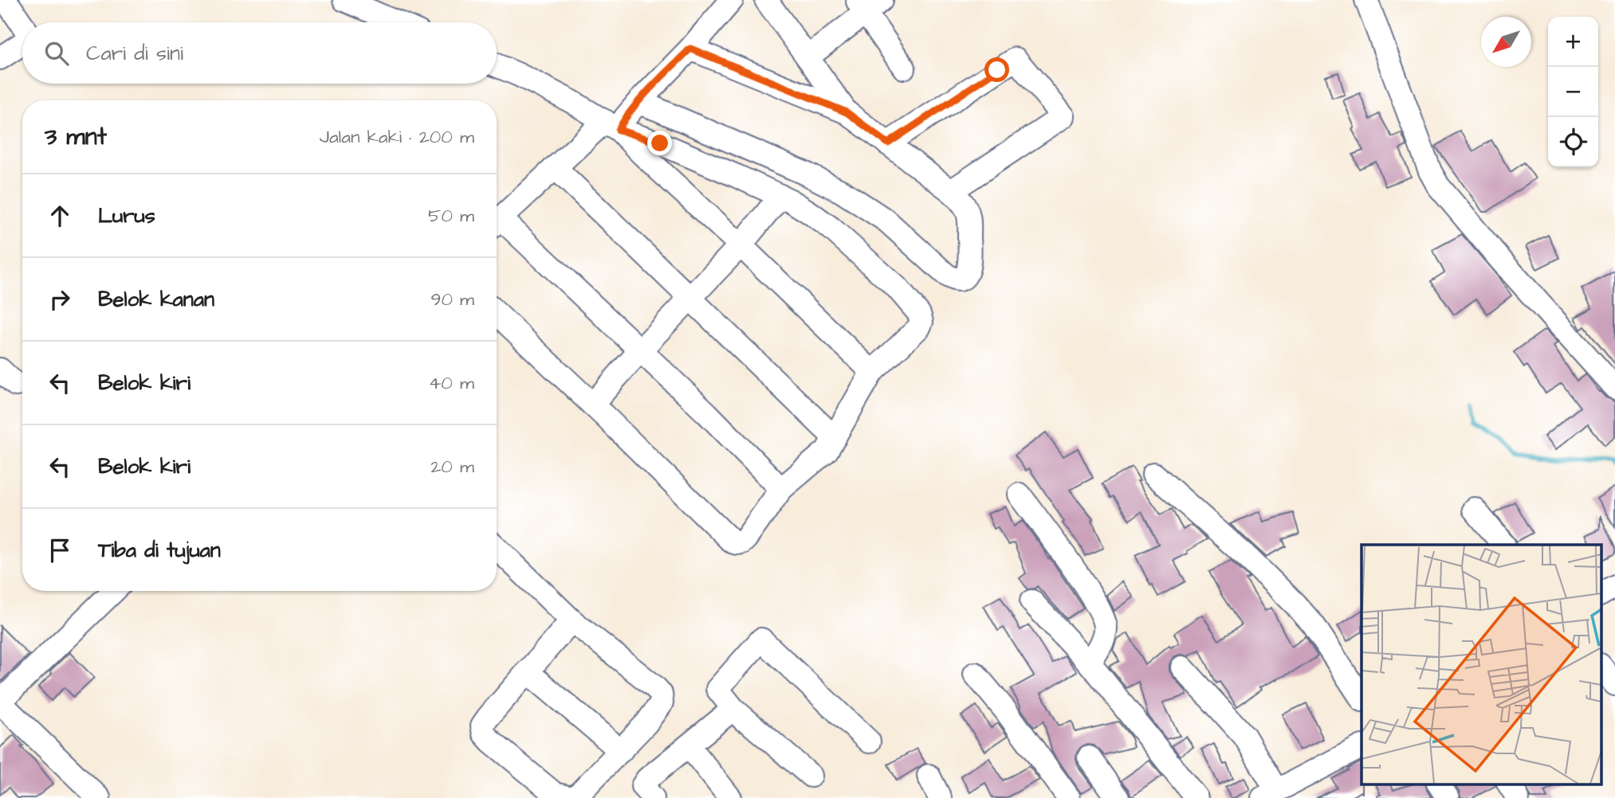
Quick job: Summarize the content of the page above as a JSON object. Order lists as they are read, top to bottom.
{
  "north": "bottom left",
  "page": {
    "map_buttons": ["+", "−"],
    "search": "Cari di sini",
    "heading": ["3 mnt", "Jalan kaki · 200 m"],
    "list": [
      ["Lurus", "50 m"],
      ["Belok kanan", "90 m"],
      ["Belok kiri", "40 m"],
      ["Belok kiri", "20 m"],
      "Tiba di tujuan"
    ]
  }
}
